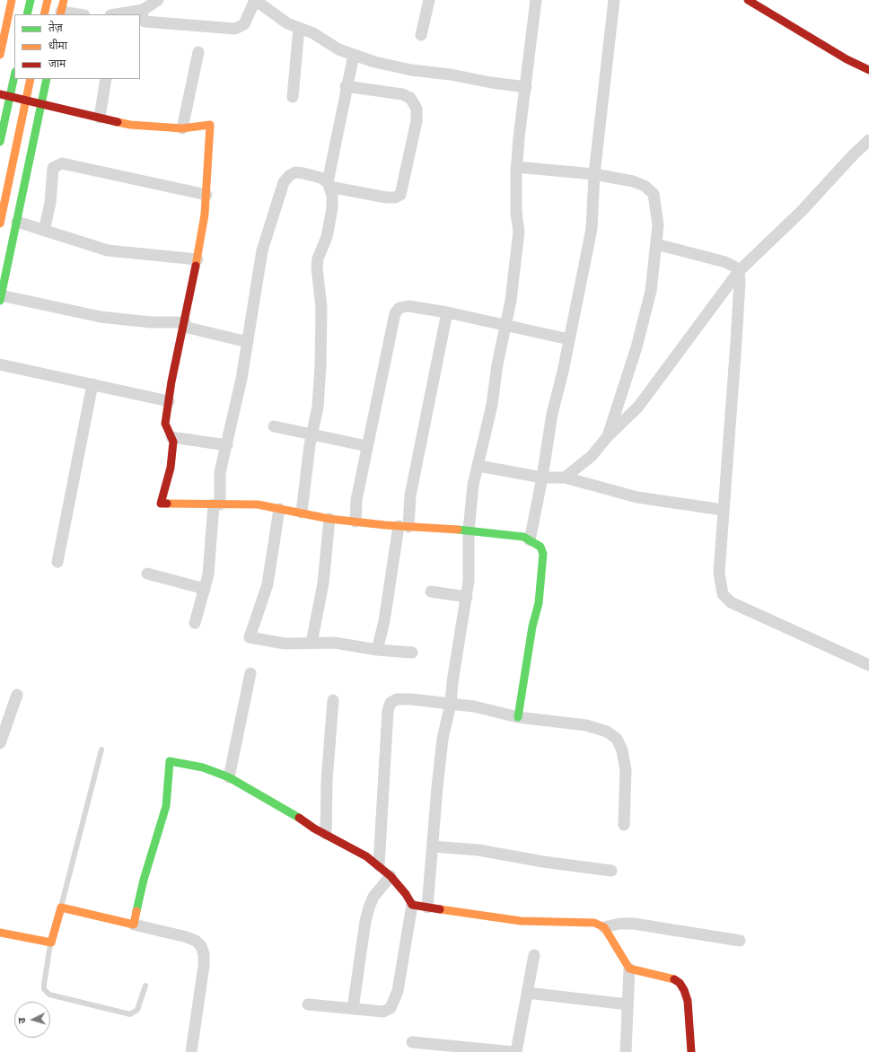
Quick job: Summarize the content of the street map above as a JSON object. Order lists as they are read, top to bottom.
{
  "legend": ["तेज़", "धीमा", "जाम"],
  "north": "left"
}
